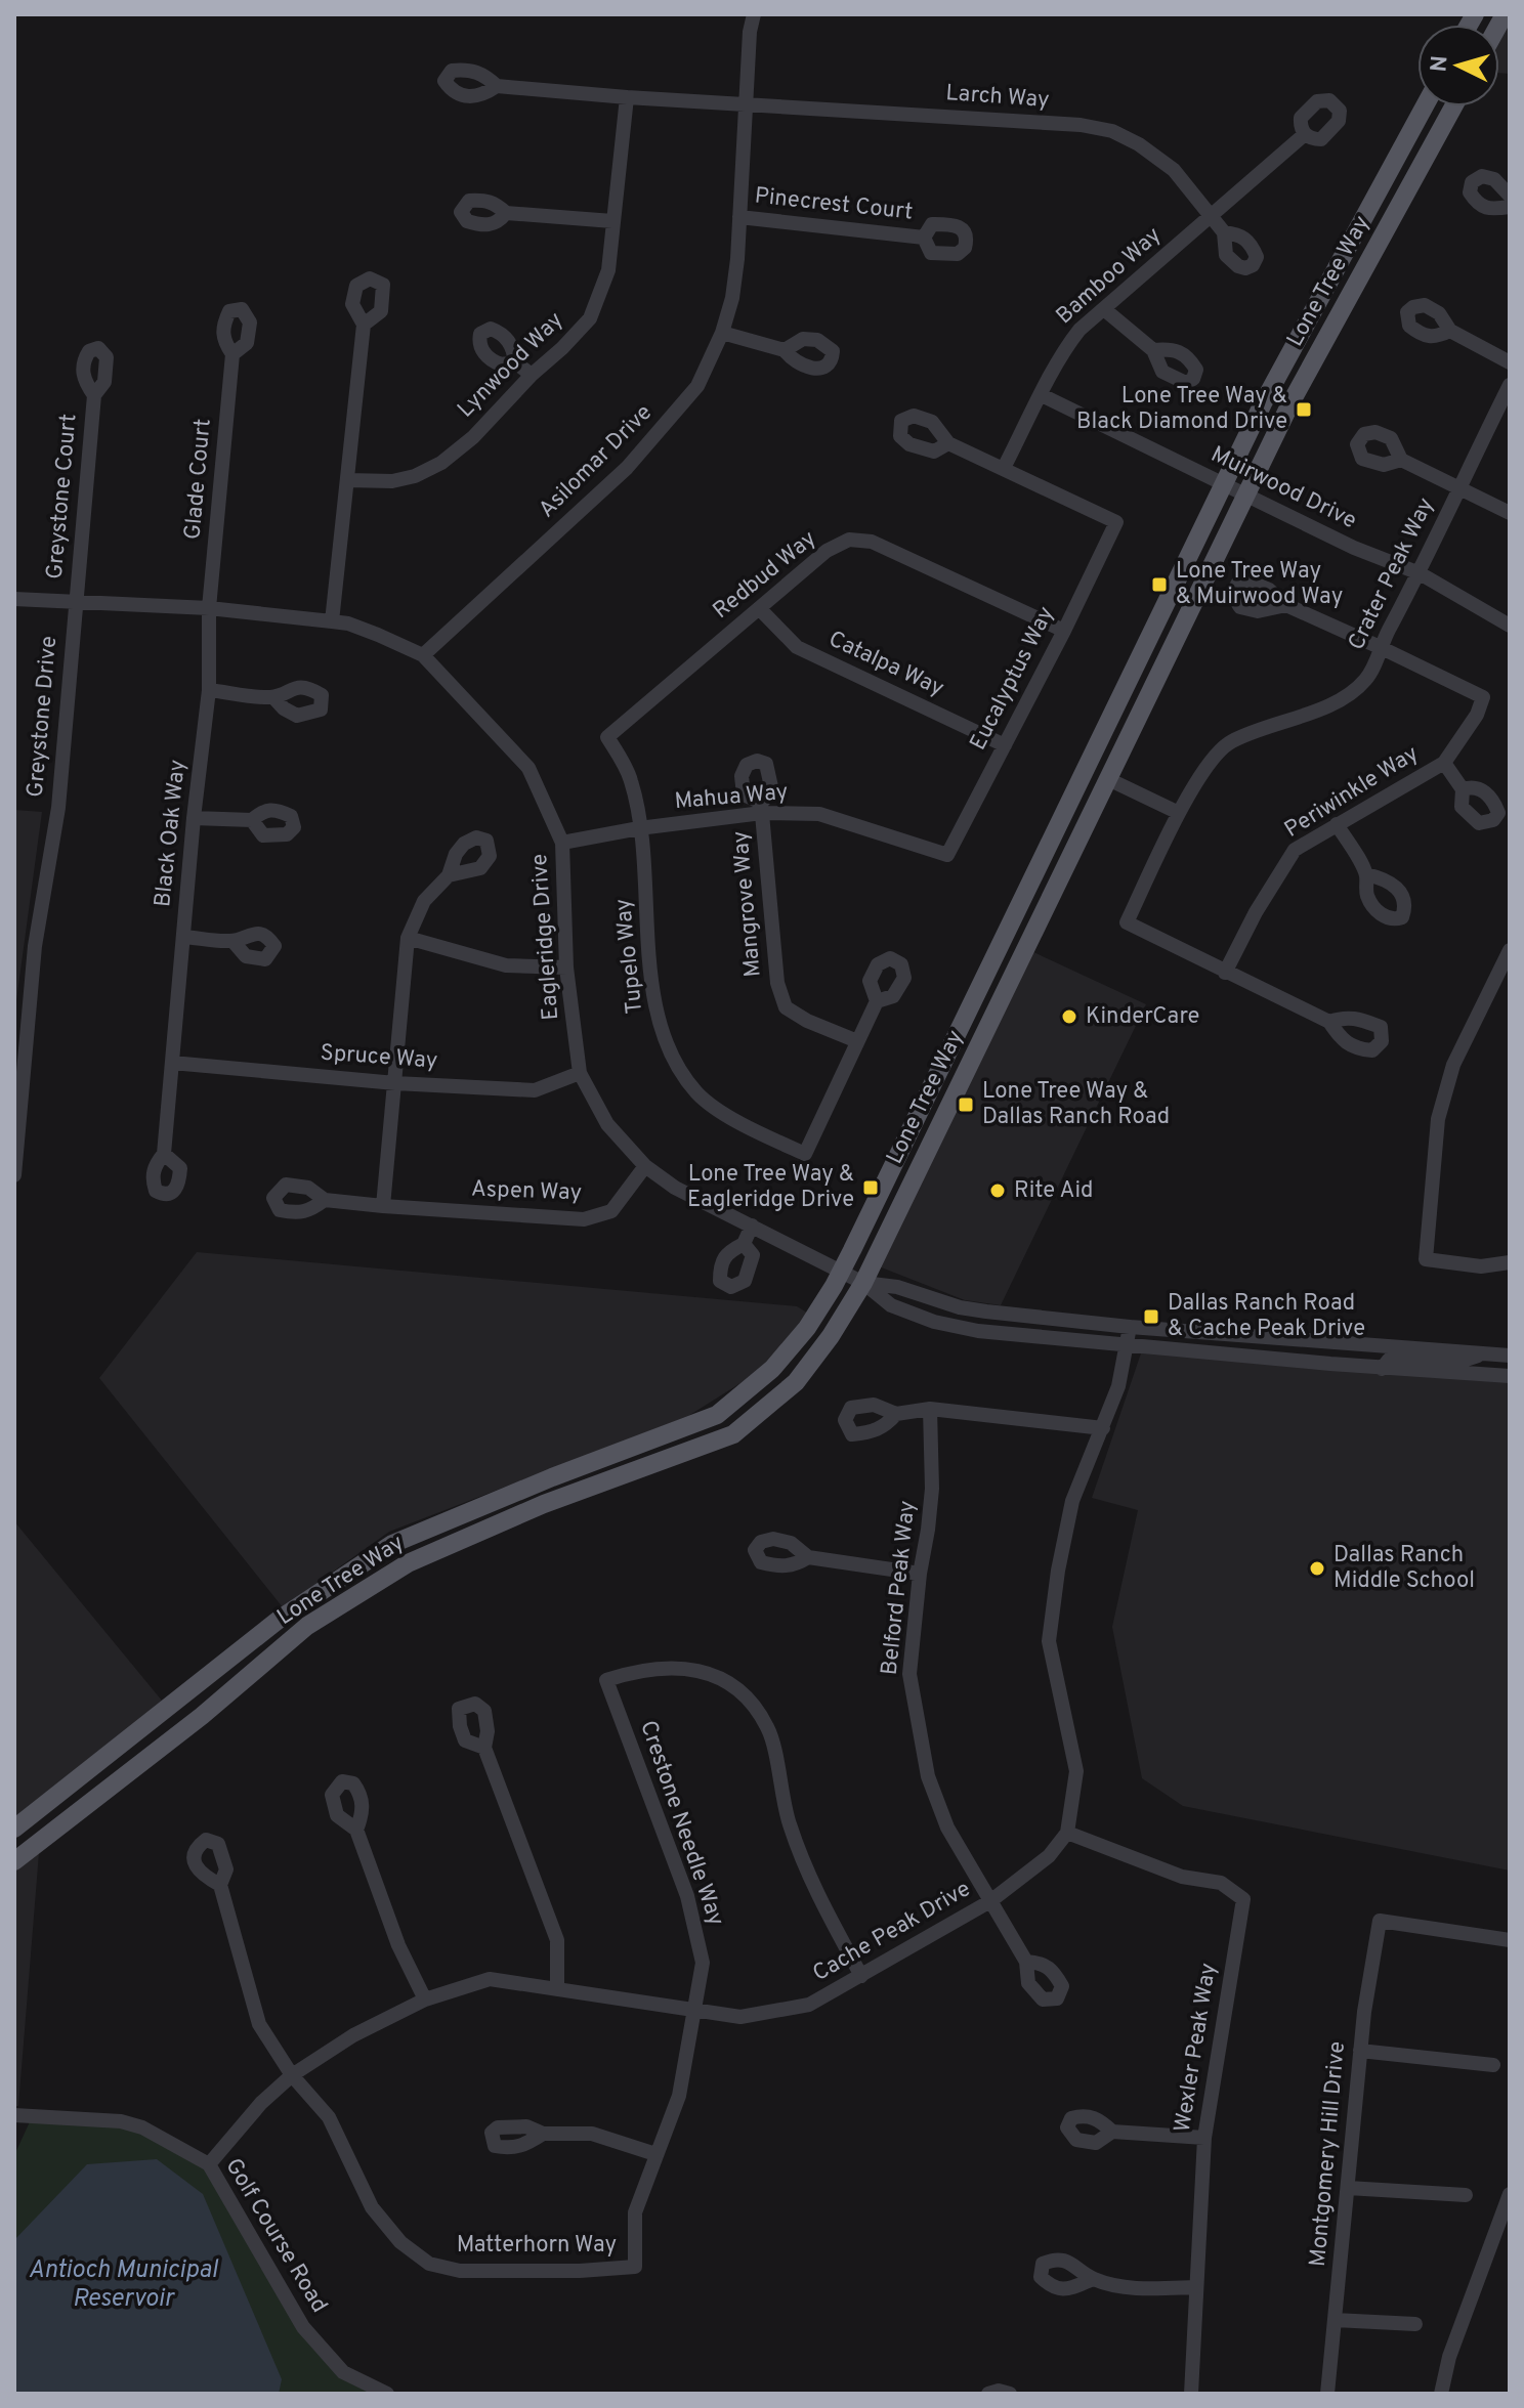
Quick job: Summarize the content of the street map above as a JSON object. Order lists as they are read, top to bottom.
{
  "streets": {
    "main road": ["Lone Tree Way"],
    "street": [
      "Larch Way",
      "Pinecrest Court",
      "Bamboo Way",
      "Lynwood Way",
      "Asilomar Drive",
      "Glade Court",
      "Muirwood Drive",
      "Greystone Court",
      "Crater Peak Way",
      "Redbud Way",
      "Catalpa Way",
      "Eucalyptus Way",
      "Greystone Drive",
      "Periwinkle Way",
      "Mahua Way",
      "Black Oak Way",
      "Mangrove Way",
      "Eagleridge Drive",
      "Tupelo Way",
      "Spruce Way",
      "Aspen Way",
      "Belford Peak Way",
      "Crestone Needle Way",
      "Cache Peak Drive",
      "Wexler Peak Way",
      "Montgomery Hill Drive",
      "Golf Course Road",
      "Matterhorn Way"
    ]
  },
  "crossings": [
    ["Larch Way", "Bamboo Way"],
    ["Larch Way", "Lynwood Way"],
    ["Larch Way", "Asilomar Drive"],
    ["Pinecrest Court", "Asilomar Drive"],
    ["Bamboo Way", "Muirwood Drive"],
    ["Bamboo Way", "Eucalyptus Way"],
    ["Lone Tree Way", "Muirwood Drive"],
    ["Lone Tree Way", "Eagleridge Drive"],
    ["Asilomar Drive", "Eagleridge Drive"],
    ["Glade Court", "Black Oak Way"],
    ["Glade Court", "Eagleridge Drive"],
    ["Muirwood Drive", "Crater Peak Way"],
    ["Greystone Court", "Greystone Drive"],
    ["Greystone Court", "Eagleridge Drive"],
    ["Crater Peak Way", "Periwinkle Way"],
    ["Redbud Way", "Catalpa Way"],
    ["Redbud Way", "Eucalyptus Way"],
    ["Redbud Way", "Mahua Way"],
    ["Redbud Way", "Tupelo Way"],
    ["Catalpa Way", "Eucalyptus Way"],
    ["Eucalyptus Way", "Mahua Way"],
    ["Greystone Drive", "Eagleridge Drive"],
    ["Mahua Way", "Mangrove Way"],
    ["Mahua Way", "Eagleridge Drive"],
    ["Mahua Way", "Tupelo Way"],
    ["Black Oak Way", "Eagleridge Drive"],
    ["Black Oak Way", "Spruce Way"],
    ["Mangrove Way", "Tupelo Way"],
    ["Eagleridge Drive", "Spruce Way"],
    ["Eagleridge Drive", "Aspen Way"],
    ["Belford Peak Way", "Cache Peak Drive"],
    ["Crestone Needle Way", "Cache Peak Drive"],
    ["Crestone Needle Way", "Matterhorn Way"],
    ["Cache Peak Drive", "Wexler Peak Way"],
    ["Cache Peak Drive", "Golf Course Road"],
    ["Cache Peak Drive", "Matterhorn Way"]
  ],
  "water": ["Antioch Municipal Reservoir"],
  "places": {
    "transit": [
      "Lone Tree Way & Black Diamond Drive",
      "Lone Tree Way & Muirwood Way",
      "Lone Tree Way & Dallas Ranch Road",
      "Lone Tree Way & Eagleridge Drive",
      "Dallas Ranch Road & Cache Peak Drive"
    ],
    "other": ["KinderCare", "Rite Aid", "Dallas Ranch Middle School"]
  },
  "north": "left"
}
